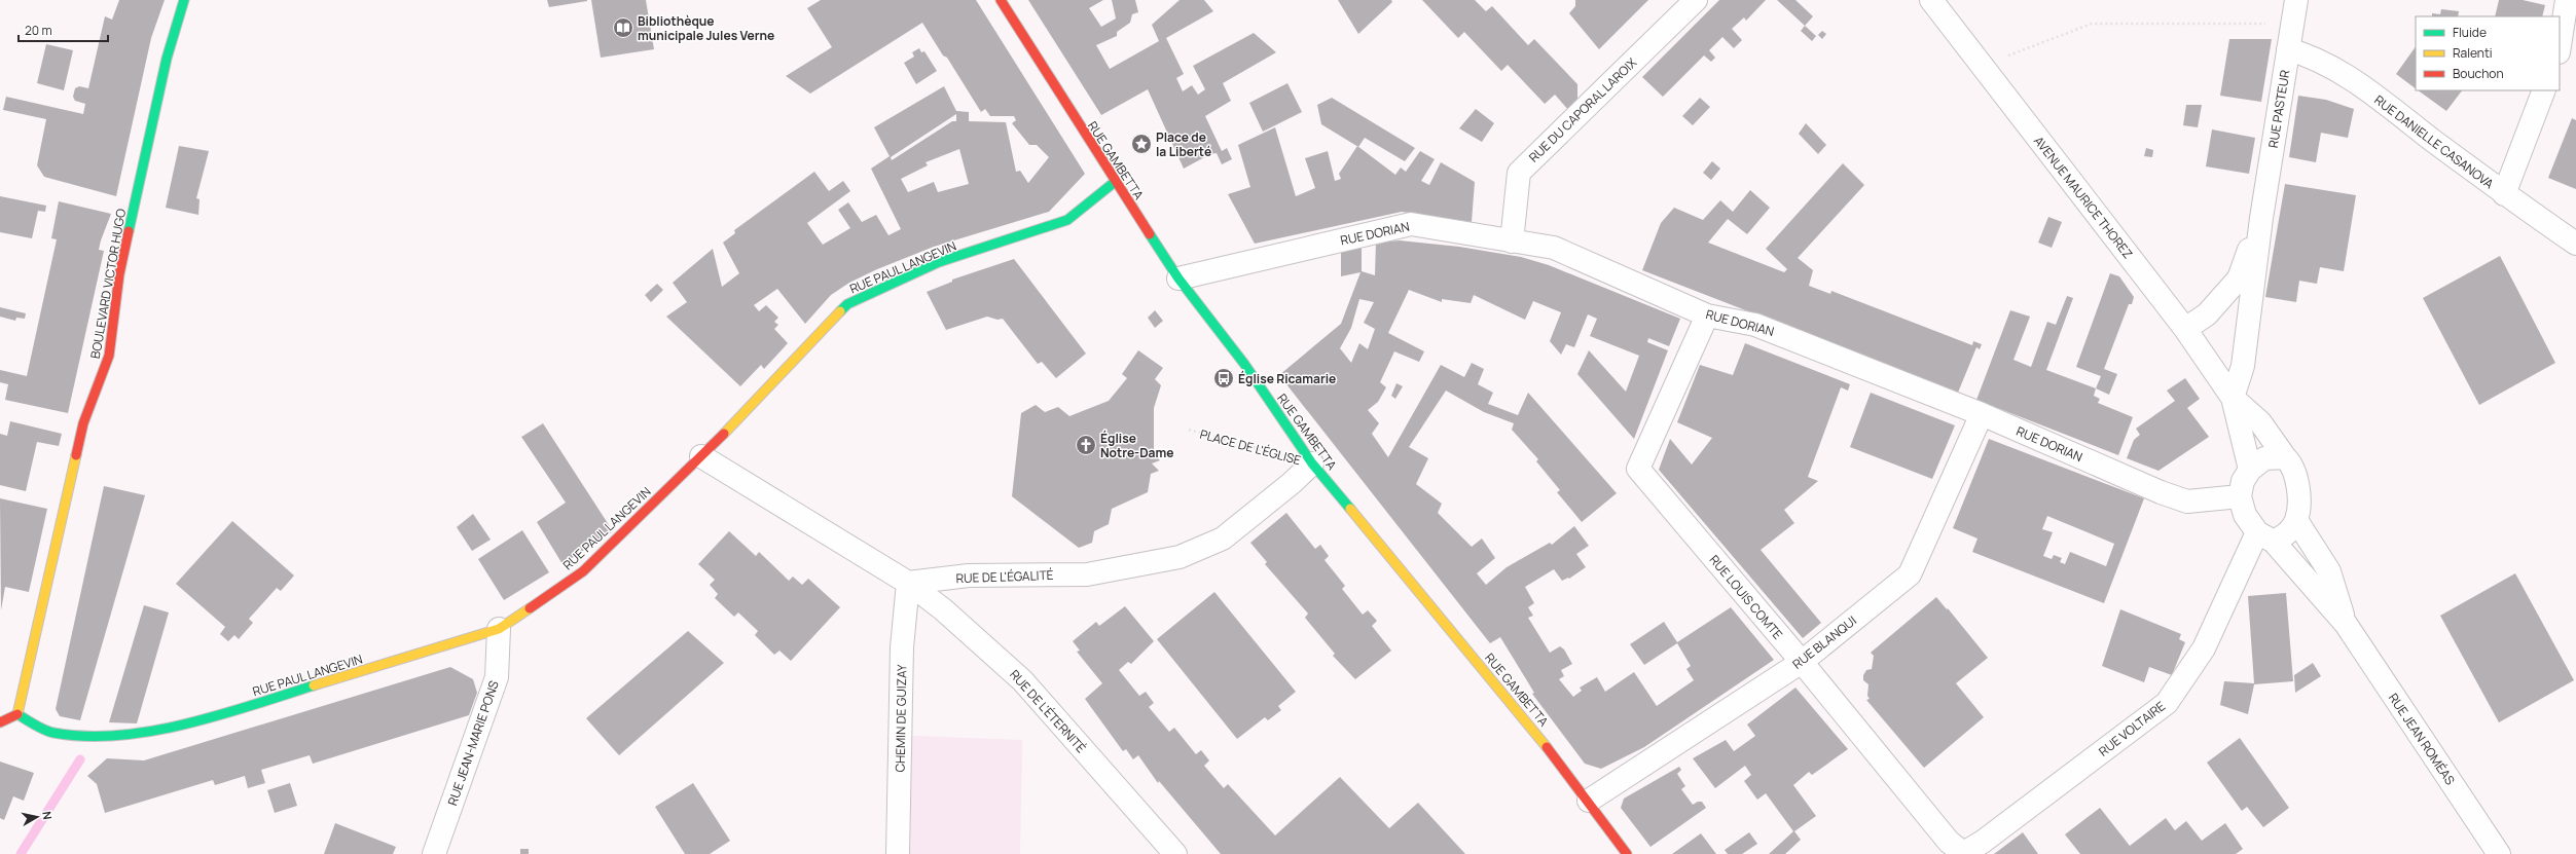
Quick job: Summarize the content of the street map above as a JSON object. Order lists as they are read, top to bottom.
{
  "streets": {
    "street": [
      "RUE PASTEUR",
      "RUE DU CAPORAL LAROIX",
      "RUE DANIELLE CASANOVA",
      "RUE GAMBETTA",
      "AVENUE MAURICE THOREZ",
      "RUE DORIAN",
      "RUE PAUL LANGEVIN",
      "BOULEVARD VICTOR HUGO",
      "RUE DE L'ÉGALITÉ",
      "RUE LOUIS COMTE",
      "RUE BLANQUI",
      "RUE DE L'ÉTERNITÉ",
      "CHEMIN DE GUIZAY",
      "RUE VOLTAIRE",
      "RUE JEAN ROMÉAS",
      "RUE JEAN-MARIE PONS"
    ],
    "path": ["PLACE DE L'ÉGLISE"]
  },
  "crossings": [
    ["RUE PASTEUR", "RUE DANIELLE CASANOVA"],
    ["RUE PASTEUR", "AVENUE MAURICE THOREZ"],
    ["RUE DU CAPORAL LAROIX", "RUE DORIAN"],
    ["RUE GAMBETTA", "RUE DORIAN"],
    ["RUE GAMBETTA", "RUE PAUL LANGEVIN"],
    ["RUE GAMBETTA", "PLACE DE L'ÉGLISE"],
    ["RUE GAMBETTA", "RUE DE L'ÉGALITÉ"],
    ["RUE GAMBETTA", "RUE BLANQUI"],
    ["AVENUE MAURICE THOREZ", "RUE DORIAN"],
    ["AVENUE MAURICE THOREZ", "RUE VOLTAIRE"],
    ["AVENUE MAURICE THOREZ", "RUE JEAN ROMÉAS"],
    ["RUE DORIAN", "RUE LOUIS COMTE"],
    ["RUE DORIAN", "RUE BLANQUI"],
    ["RUE DORIAN", "RUE VOLTAIRE"],
    ["RUE DORIAN", "RUE JEAN ROMÉAS"],
    ["RUE PAUL LANGEVIN", "BOULEVARD VICTOR HUGO"],
    ["RUE PAUL LANGEVIN", "RUE JEAN-MARIE PONS"],
    ["PLACE DE L'ÉGLISE", "RUE DE L'ÉGALITÉ"],
    ["RUE DE L'ÉGALITÉ", "RUE DE L'ÉTERNITÉ"],
    ["RUE DE L'ÉGALITÉ", "CHEMIN DE GUIZAY"],
    ["RUE LOUIS COMTE", "RUE BLANQUI"],
    ["RUE LOUIS COMTE", "RUE VOLTAIRE"],
    ["RUE DE L'ÉTERNITÉ", "CHEMIN DE GUIZAY"],
    ["RUE VOLTAIRE", "RUE JEAN ROMÉAS"]
  ],
  "places": {
    "library": ["Bibliothèque municipale Jules Verne"],
    "place": ["Place de la Liberté"],
    "bus stop": ["Église Ricamarie"],
    "church": ["Église Notre-Dame"]
  },
  "legend": ["Fluide", "Ralenti", "Bouchon"],
  "scale_bar": "20 m",
  "north": "right"
}
